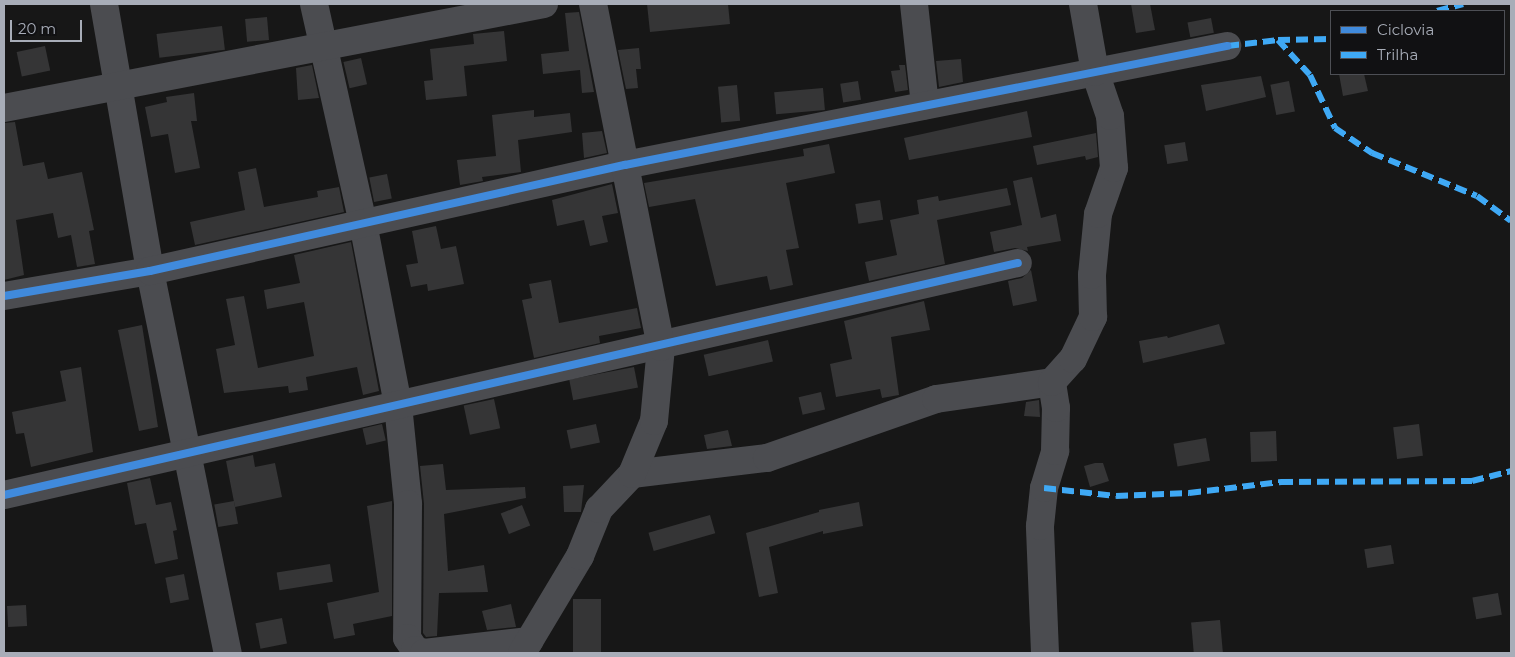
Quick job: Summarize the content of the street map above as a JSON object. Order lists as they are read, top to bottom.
{
  "legend": ["Ciclovia", "Trilha"],
  "scale_bar": "20 m"
}
